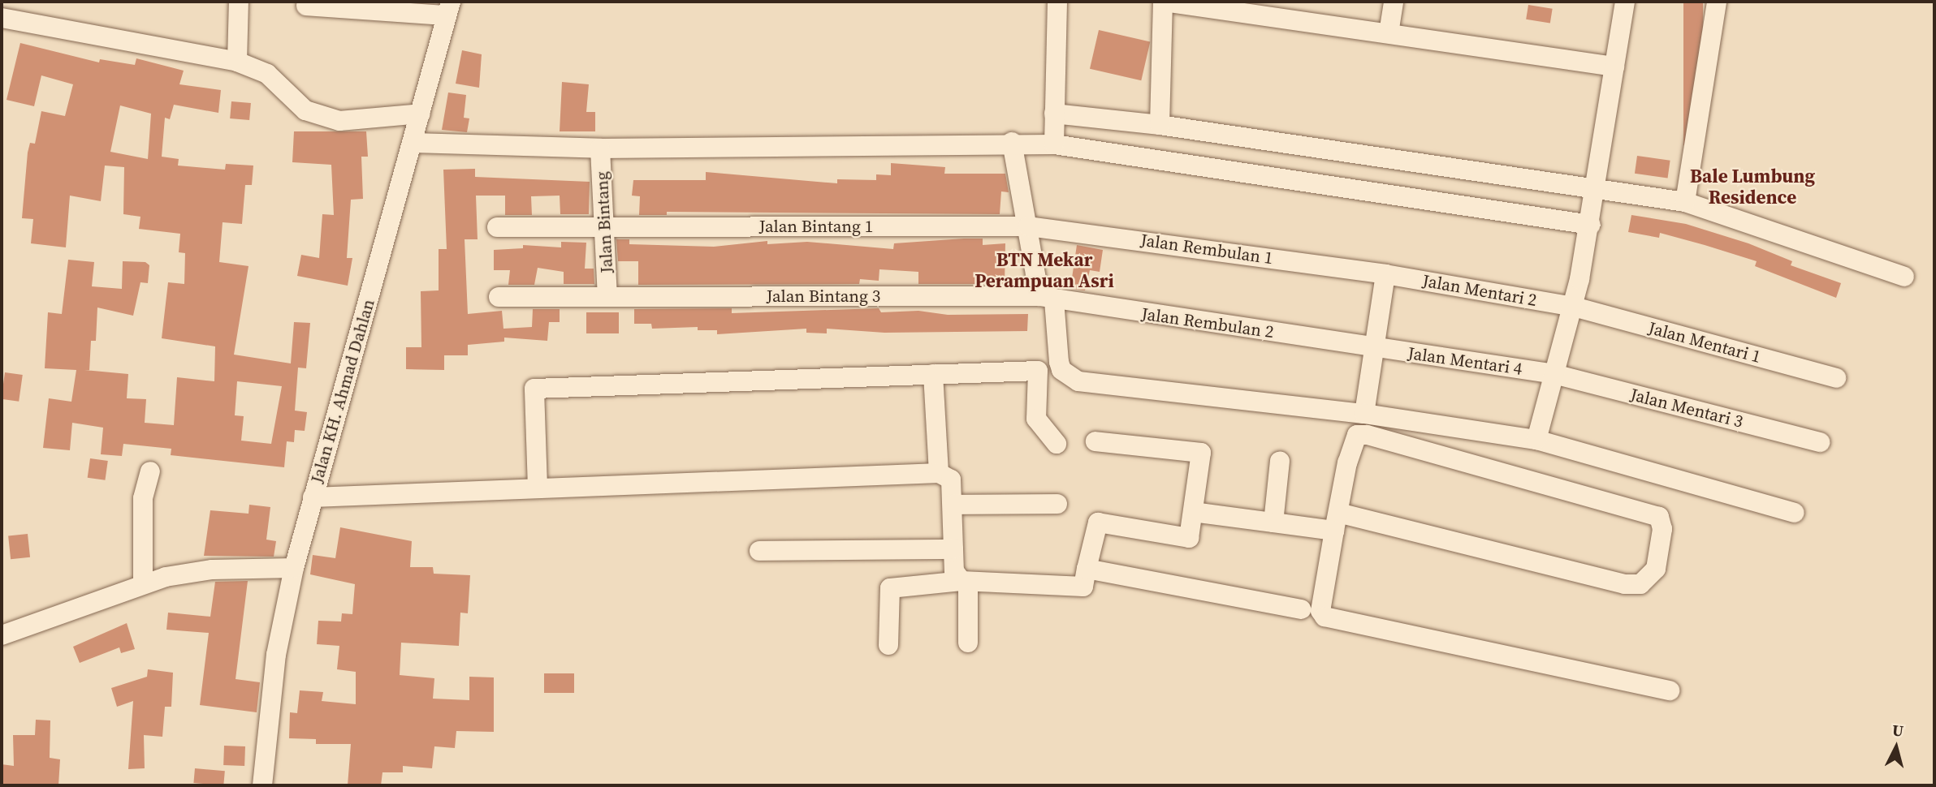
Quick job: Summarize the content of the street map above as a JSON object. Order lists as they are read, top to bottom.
{
  "streets": {
    "street": [
      "Jalan Bintang",
      "Jalan Bintang 1",
      "Jalan Rembulan 1",
      "Jalan Mentari 2",
      "Jalan Bintang 3",
      "Jalan Rembulan 2",
      "Jalan Mentari 1",
      "Jalan Mentari 4",
      "Jalan KH. Ahmad Dahlan",
      "Jalan Mentari 3"
    ]
  },
  "crossings": [
    ["Jalan Bintang", "Jalan Bintang 1"],
    ["Jalan Bintang", "Jalan Bintang 3"],
    ["Jalan Bintang 1", "Jalan Rembulan 1"],
    ["Jalan Rembulan 1", "Jalan Mentari 2"],
    ["Jalan Mentari 2", "Jalan Mentari 1"],
    ["Jalan Bintang 3", "Jalan Rembulan 2"],
    ["Jalan Rembulan 2", "Jalan Mentari 4"],
    ["Jalan Mentari 4", "Jalan Mentari 3"]
  ],
  "districts": ["Bale Lumbung Residence", "BTN Mekar Perampuan Asri"],
  "north": "top"
}
